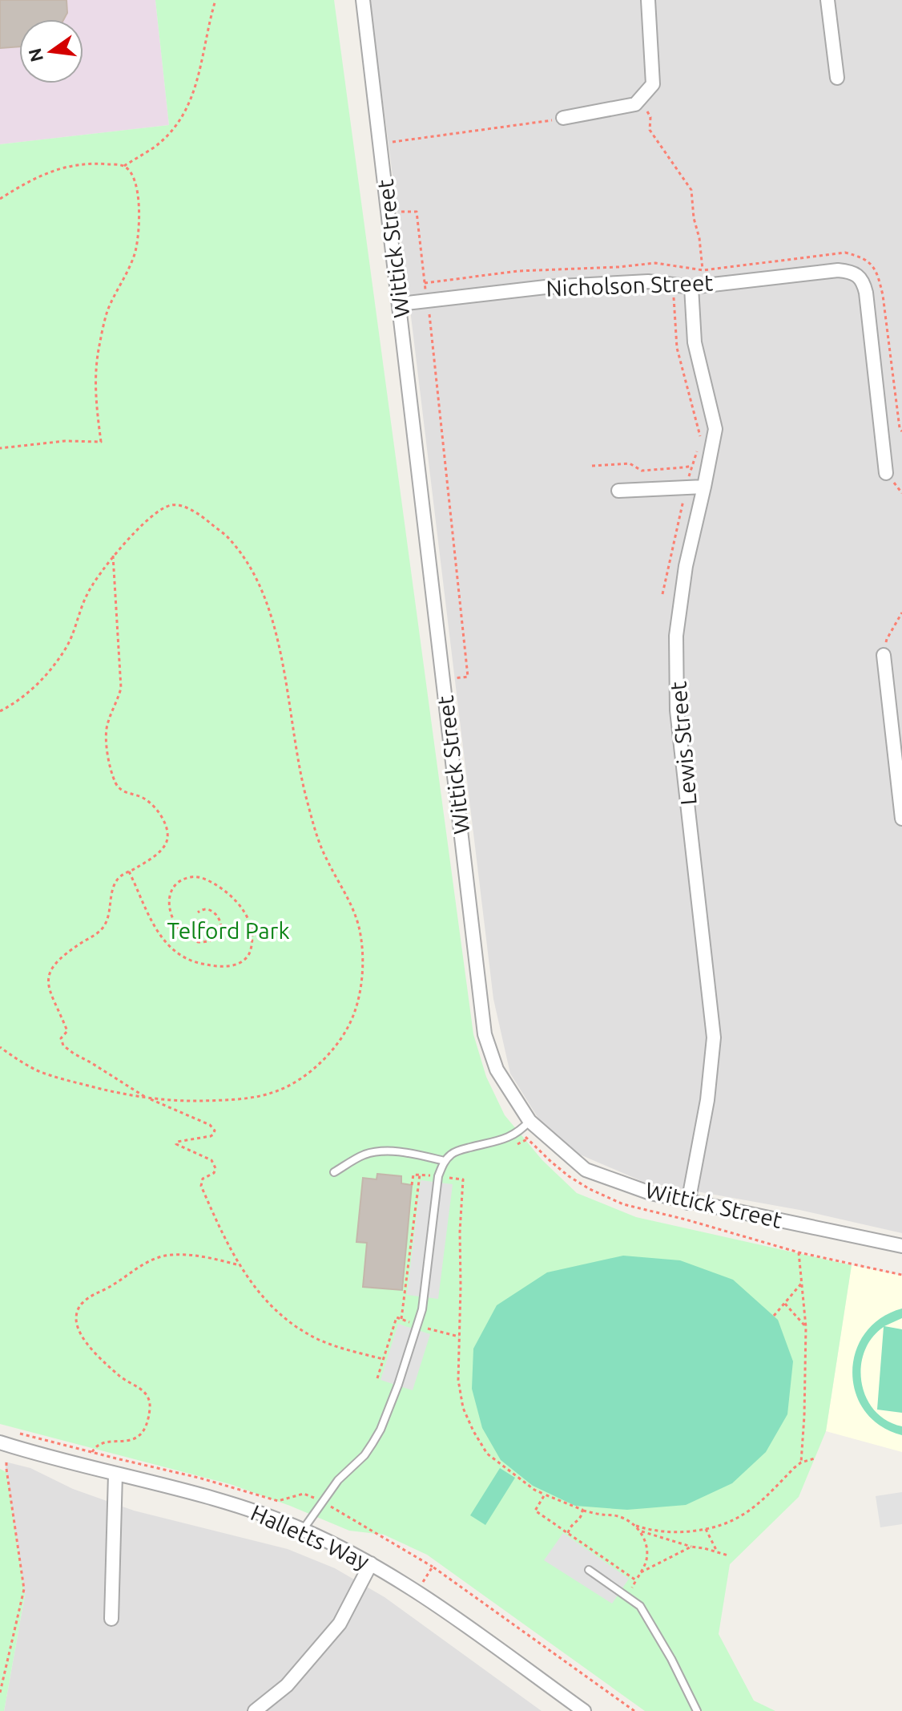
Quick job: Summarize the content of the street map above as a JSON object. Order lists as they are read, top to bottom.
{
  "streets": {
    "street": [
      "Wittick Street",
      "Nicholson Street",
      "Lewis Street",
      "Halletts Way"
    ]
  },
  "crossings": [
    ["Wittick Street", "Nicholson Street"],
    ["Wittick Street", "Lewis Street"],
    ["Nicholson Street", "Lewis Street"]
  ],
  "parks": ["Telford Park"],
  "north": "left"
}
